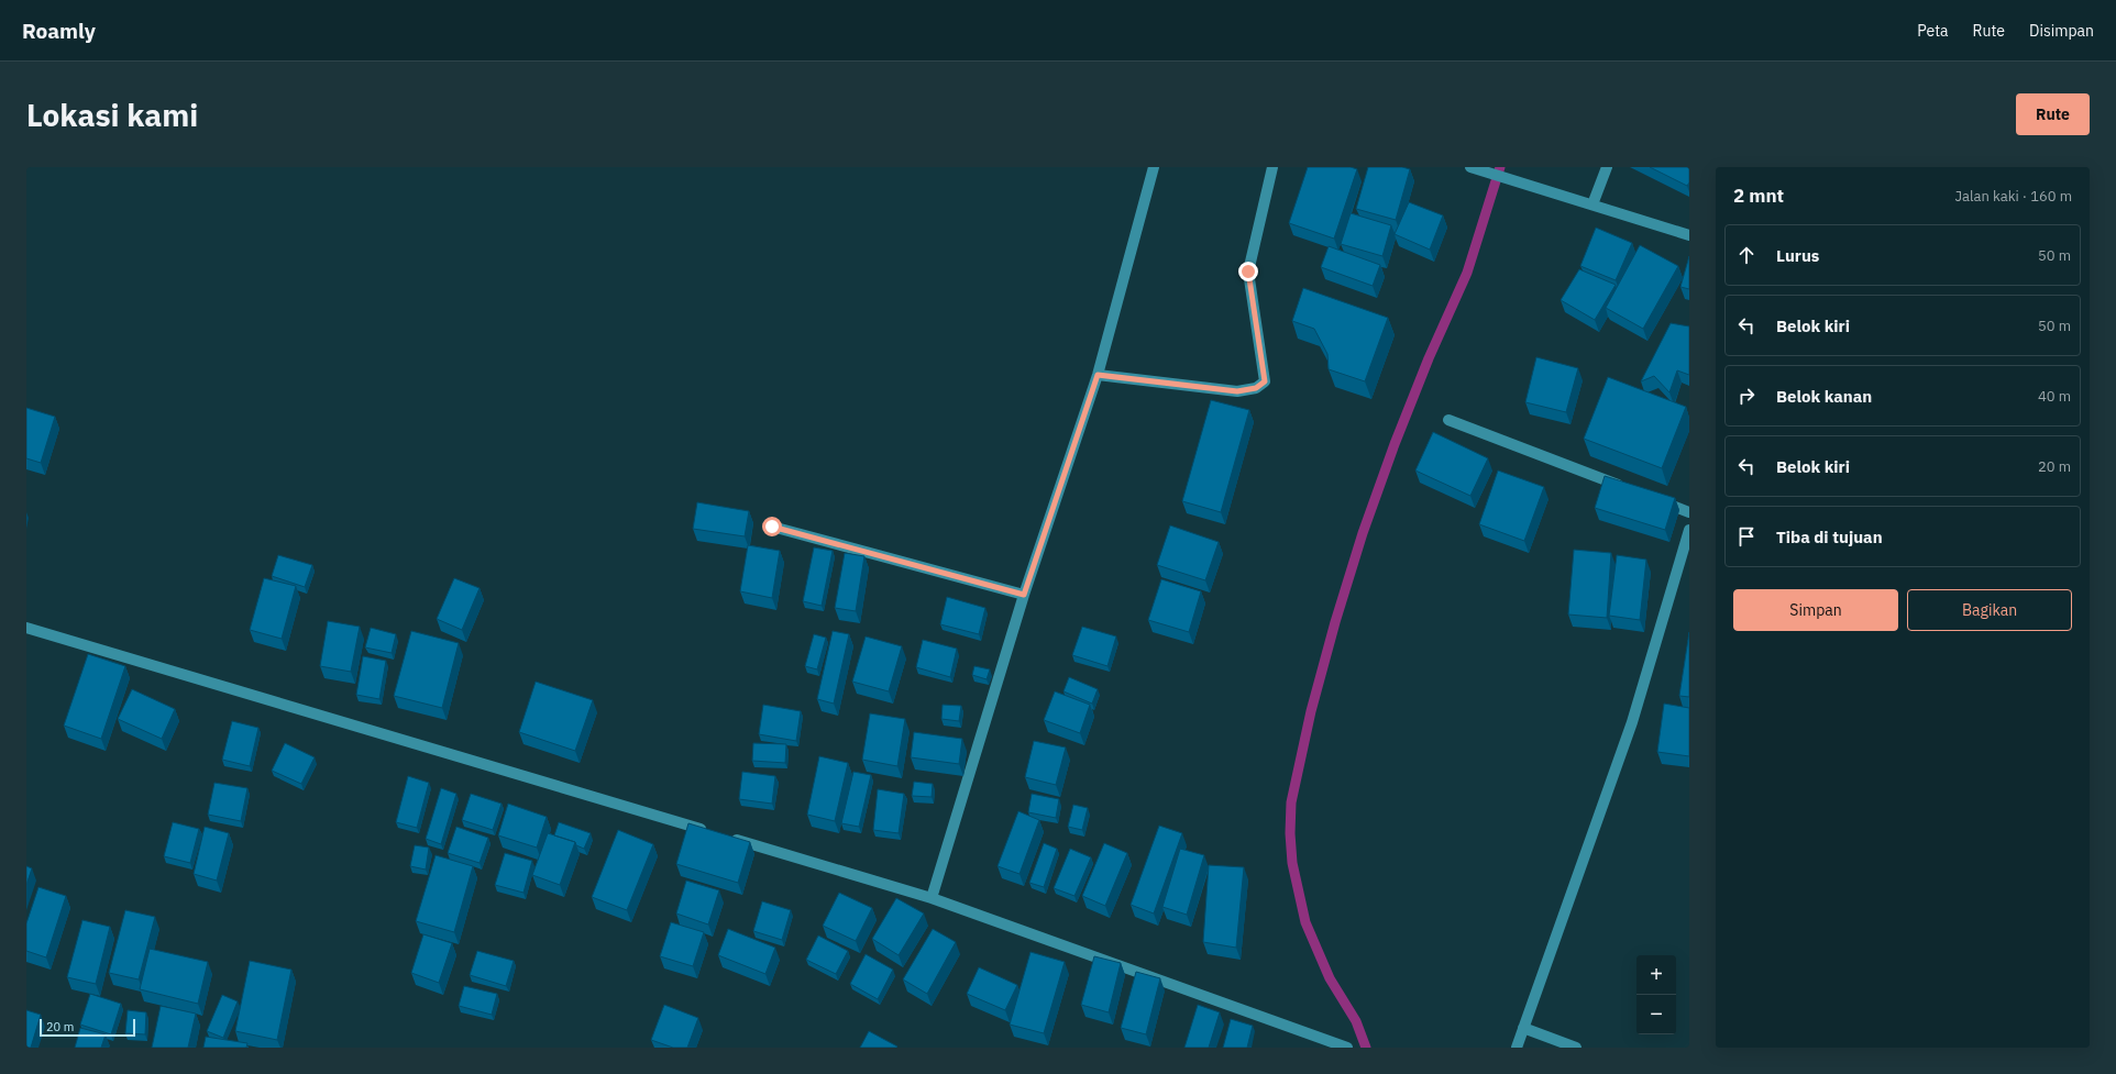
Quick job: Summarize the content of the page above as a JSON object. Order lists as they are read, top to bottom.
{
  "scale_bar": "20 m",
  "page": {
    "header": "Roamly",
    "nav": ["Peta", "Rute", "Disimpan"],
    "buttons": [
      "Rute",
      ["Simpan", "Bagikan"]
    ],
    "title": "Lokasi kami",
    "heading": ["2 mnt", "Jalan kaki · 160 m"],
    "list": [
      ["Lurus", "50 m"],
      ["Belok kiri", "50 m"],
      ["Belok kanan", "40 m"],
      ["Belok kiri", "20 m"],
      "Tiba di tujuan"
    ],
    "map_buttons": ["+", "−"],
    "scale": "20 m"
  }
}
